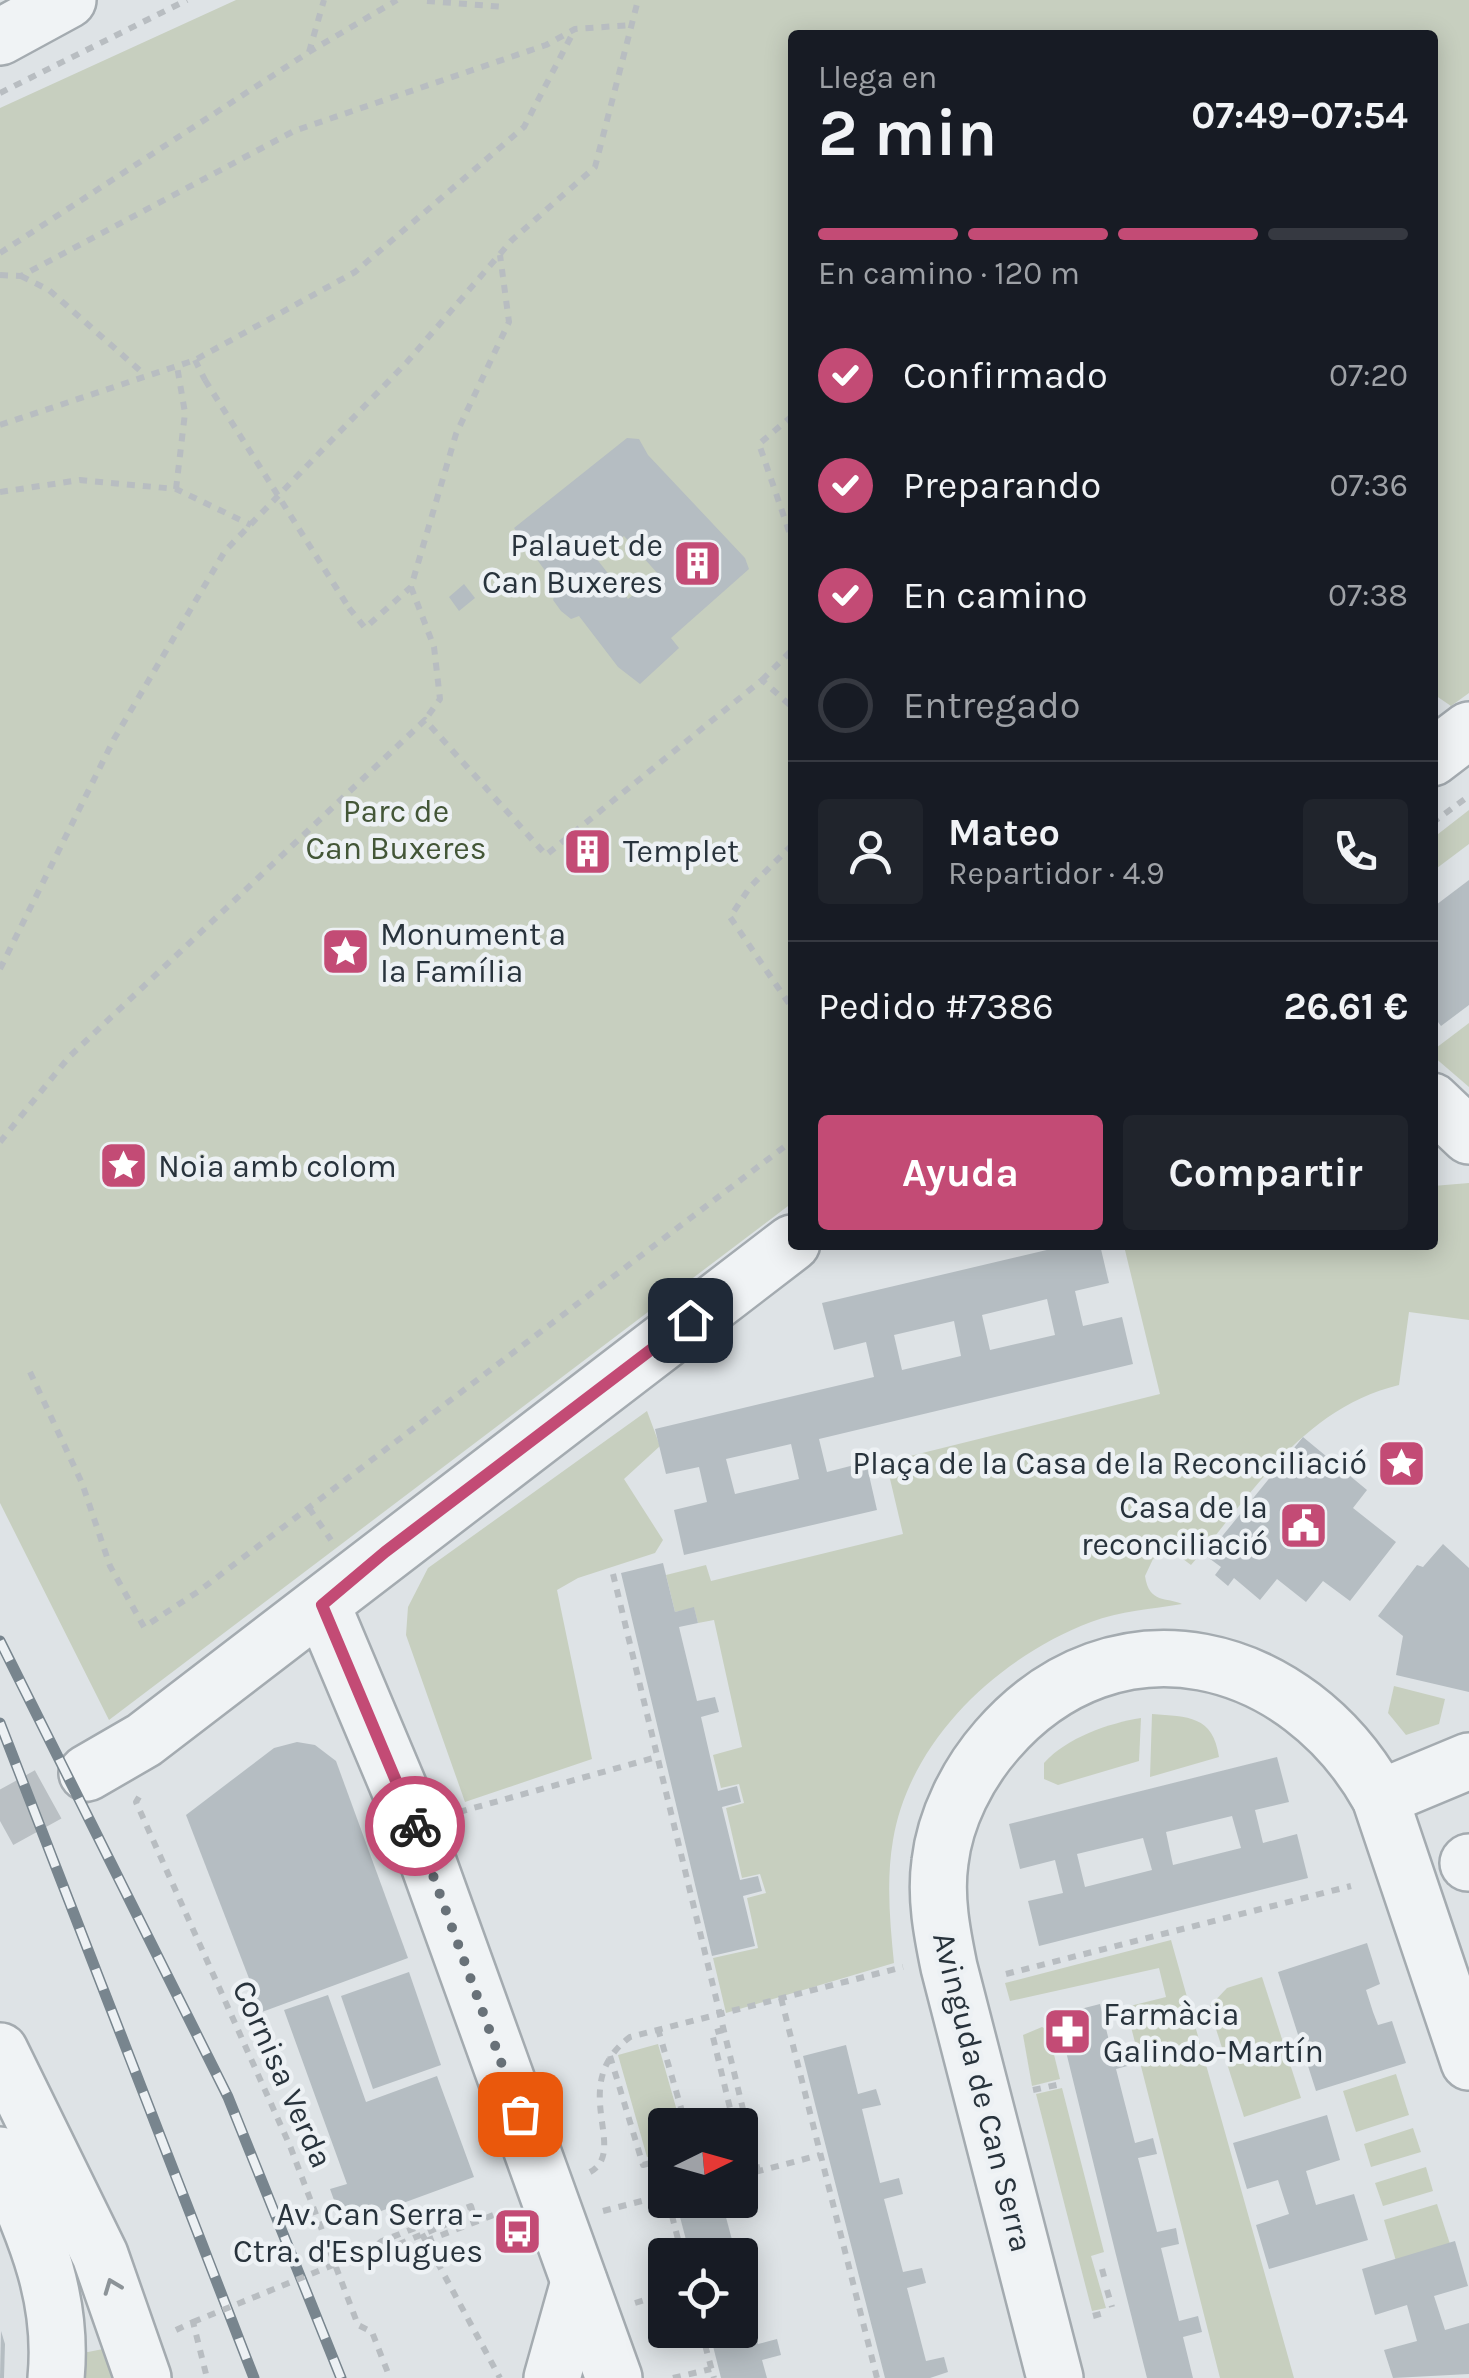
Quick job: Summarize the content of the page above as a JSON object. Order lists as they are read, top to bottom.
{
  "streets": {
    "street": ["Avinguda de Can Serra"],
    "path": ["Cornisa Verda"]
  },
  "parks": ["Parc de Can Buxeres"],
  "places": {
    "building": ["Palauet de Can Buxeres", "Templet"],
    "place": ["Monument a la Família", "Noia amb colom", "Plaça de la Casa de la Reconciliació"],
    "public building": ["Casa de la reconciliació"],
    "pharmacy": ["Farmàcia Galindo-Martín"],
    "bus stop": ["Av. Can Serra - Ctra. d'Esplugues"]
  },
  "north": "right",
  "page": {
    "heading": ["2 min", "Llega en", "07:49–07:54"],
    "panel": [
      "Mateo",
      "Repartidor · 4.9",
      "Pedido #7386",
      "26.61 €"
    ],
    "bar": "En camino · 120 m",
    "list": [
      ["Confirmado", "07:20"],
      ["Preparando", "07:36"],
      ["En camino", "07:38"],
      "Entregado"
    ],
    "buttons": ["Ayuda", "Compartir"]
  }
}
